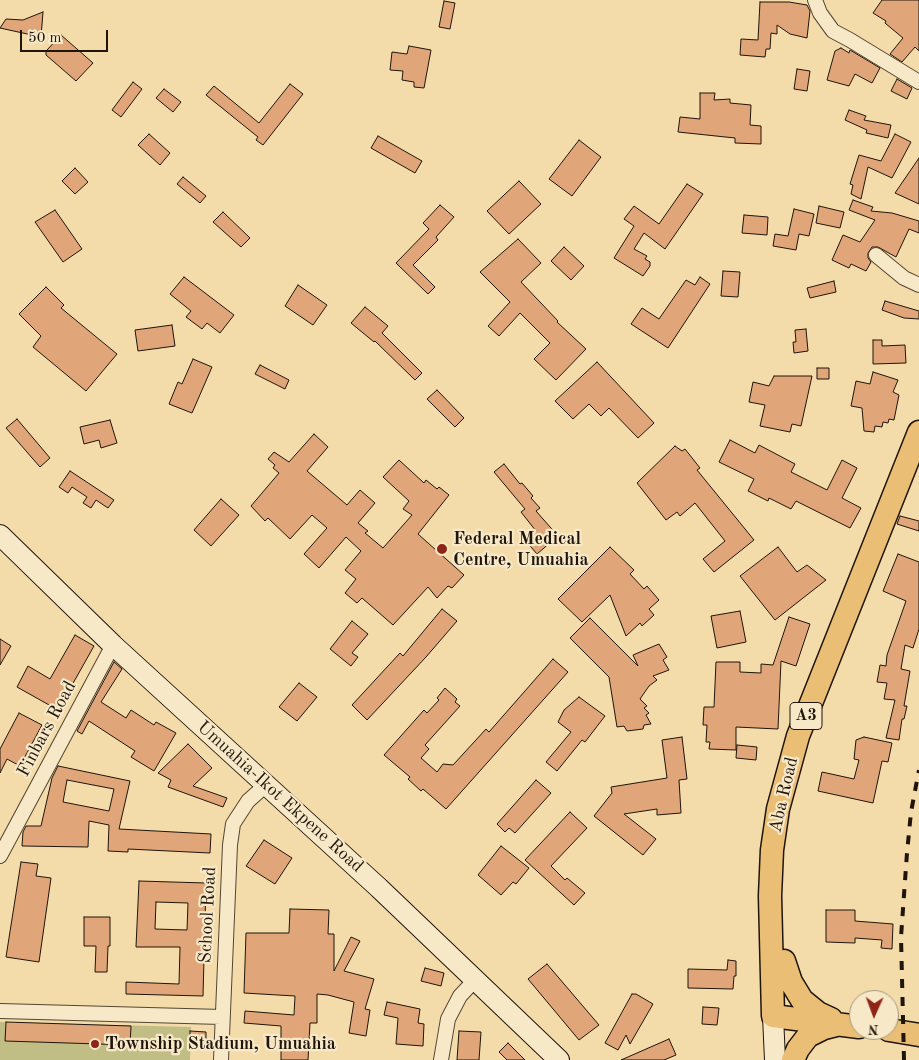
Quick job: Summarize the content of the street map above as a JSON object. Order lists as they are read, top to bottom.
{
  "streets": {
    "main road": ["A3", "Aba Road", "Umuahia-Ikot Ekpene Road"],
    "street": ["Finbars Road", "School Road"]
  },
  "crossings": [
    ["Finbars Road", "Umuahia-Ikot Ekpene Road"],
    ["Umuahia-Ikot Ekpene Road", "School Road"]
  ],
  "places": ["Federal Medical Centre, Umuahia", "Township Stadium, Umuahia"],
  "scale_bar": "50 m",
  "north": "bottom"
}
